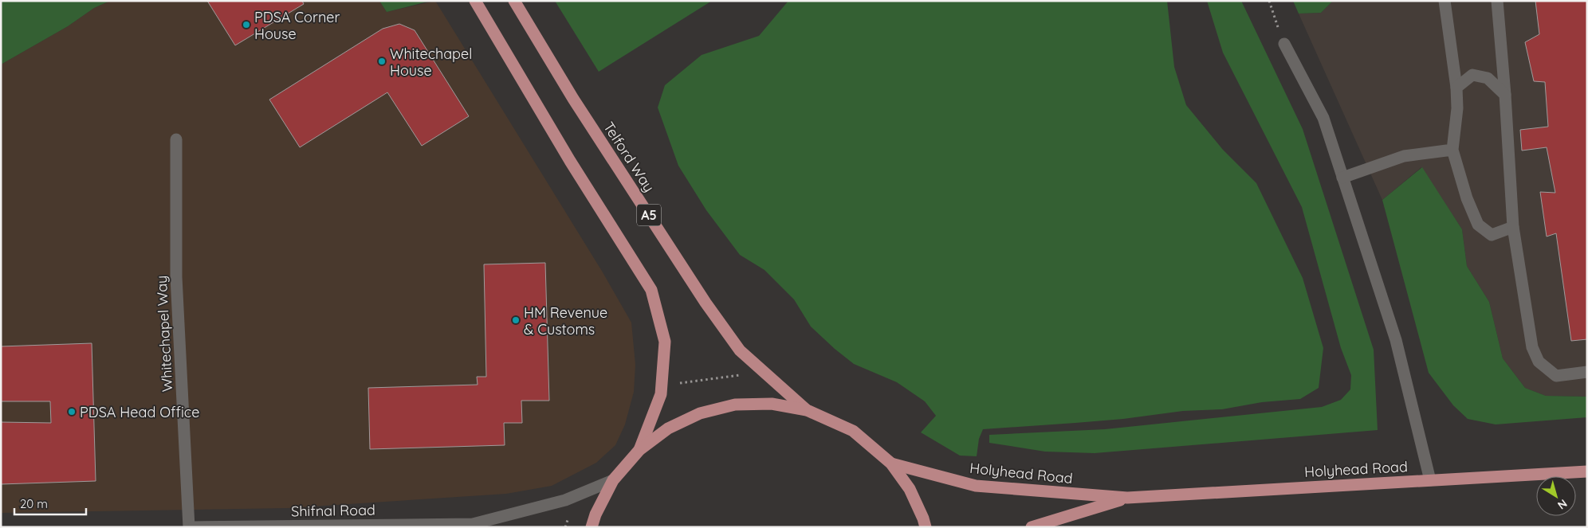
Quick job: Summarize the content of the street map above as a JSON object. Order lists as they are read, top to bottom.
{
  "streets": {
    "main road": ["Telford Way", "A5", "Holyhead Road"],
    "street": ["Whitechapel Way", "Shifnal Road"]
  },
  "places": [
    "PDSA Corner House",
    "Whitechapel House",
    "HM Revenue & Customs",
    "PDSA Head Office"
  ],
  "scale_bar": "20 m",
  "north": "bottom right"
}
